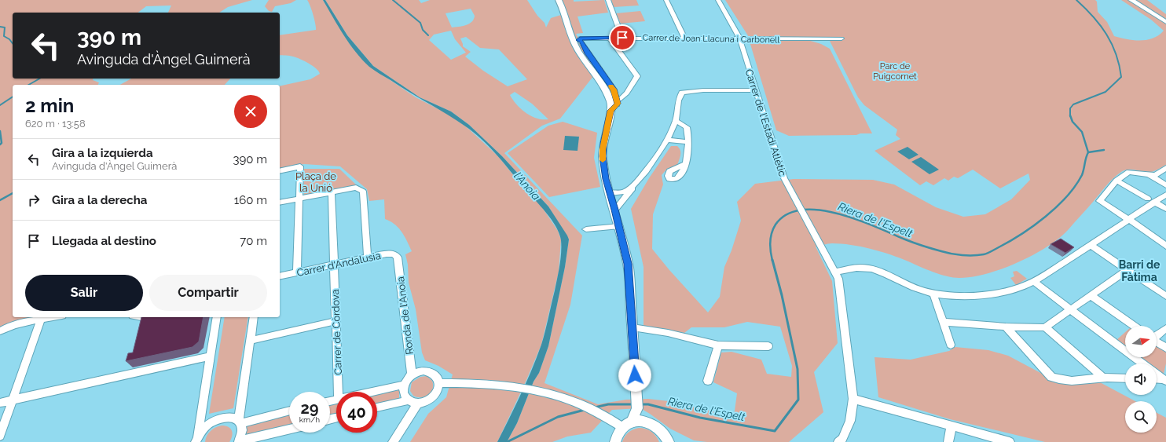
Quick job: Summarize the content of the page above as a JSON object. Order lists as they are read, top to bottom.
{
  "streets": {
    "street": [
      "Carrer de Joan Llacuna i Carbonell",
      "Carrer de l'Estadi Atlètic",
      "Carrer d'Andalusia",
      "Ronda de l'Anoia",
      "Carrer de Còrdova"
    ]
  },
  "crossings": [
    ["Carrer de Joan Llacuna i Carbonell", "Carrer de l'Estadi Atlètic"],
    ["Carrer d'Andalusia", "Ronda de l'Anoia"],
    ["Carrer d'Andalusia", "Carrer de Còrdova"]
  ],
  "districts": ["Barri de Fàtima"],
  "water": ["l'Anoia", "Riera de l'Espelt"],
  "parks": ["Parc de Puigcornet", "Plaça de la Unió"],
  "north": "right",
  "page": {
    "turn": ["390 m", "Avinguda d'Àngel Guimerà"],
    "heading": ["2 min", "620 m · 13:58"],
    "list": [
      {
        "name": "Gira a la izquierda",
        "note": "Avinguda d'Àngel Guimerà",
        "value": "390 m"
      },
      {
        "name": "Gira a la derecha",
        "value": "160 m"
      },
      {
        "name": "Llegada al destino",
        "value": "70 m"
      }
    ],
    "buttons": ["Salir", "Compartir"],
    "speed": "29 km/h",
    "limit": "40"
  }
}
